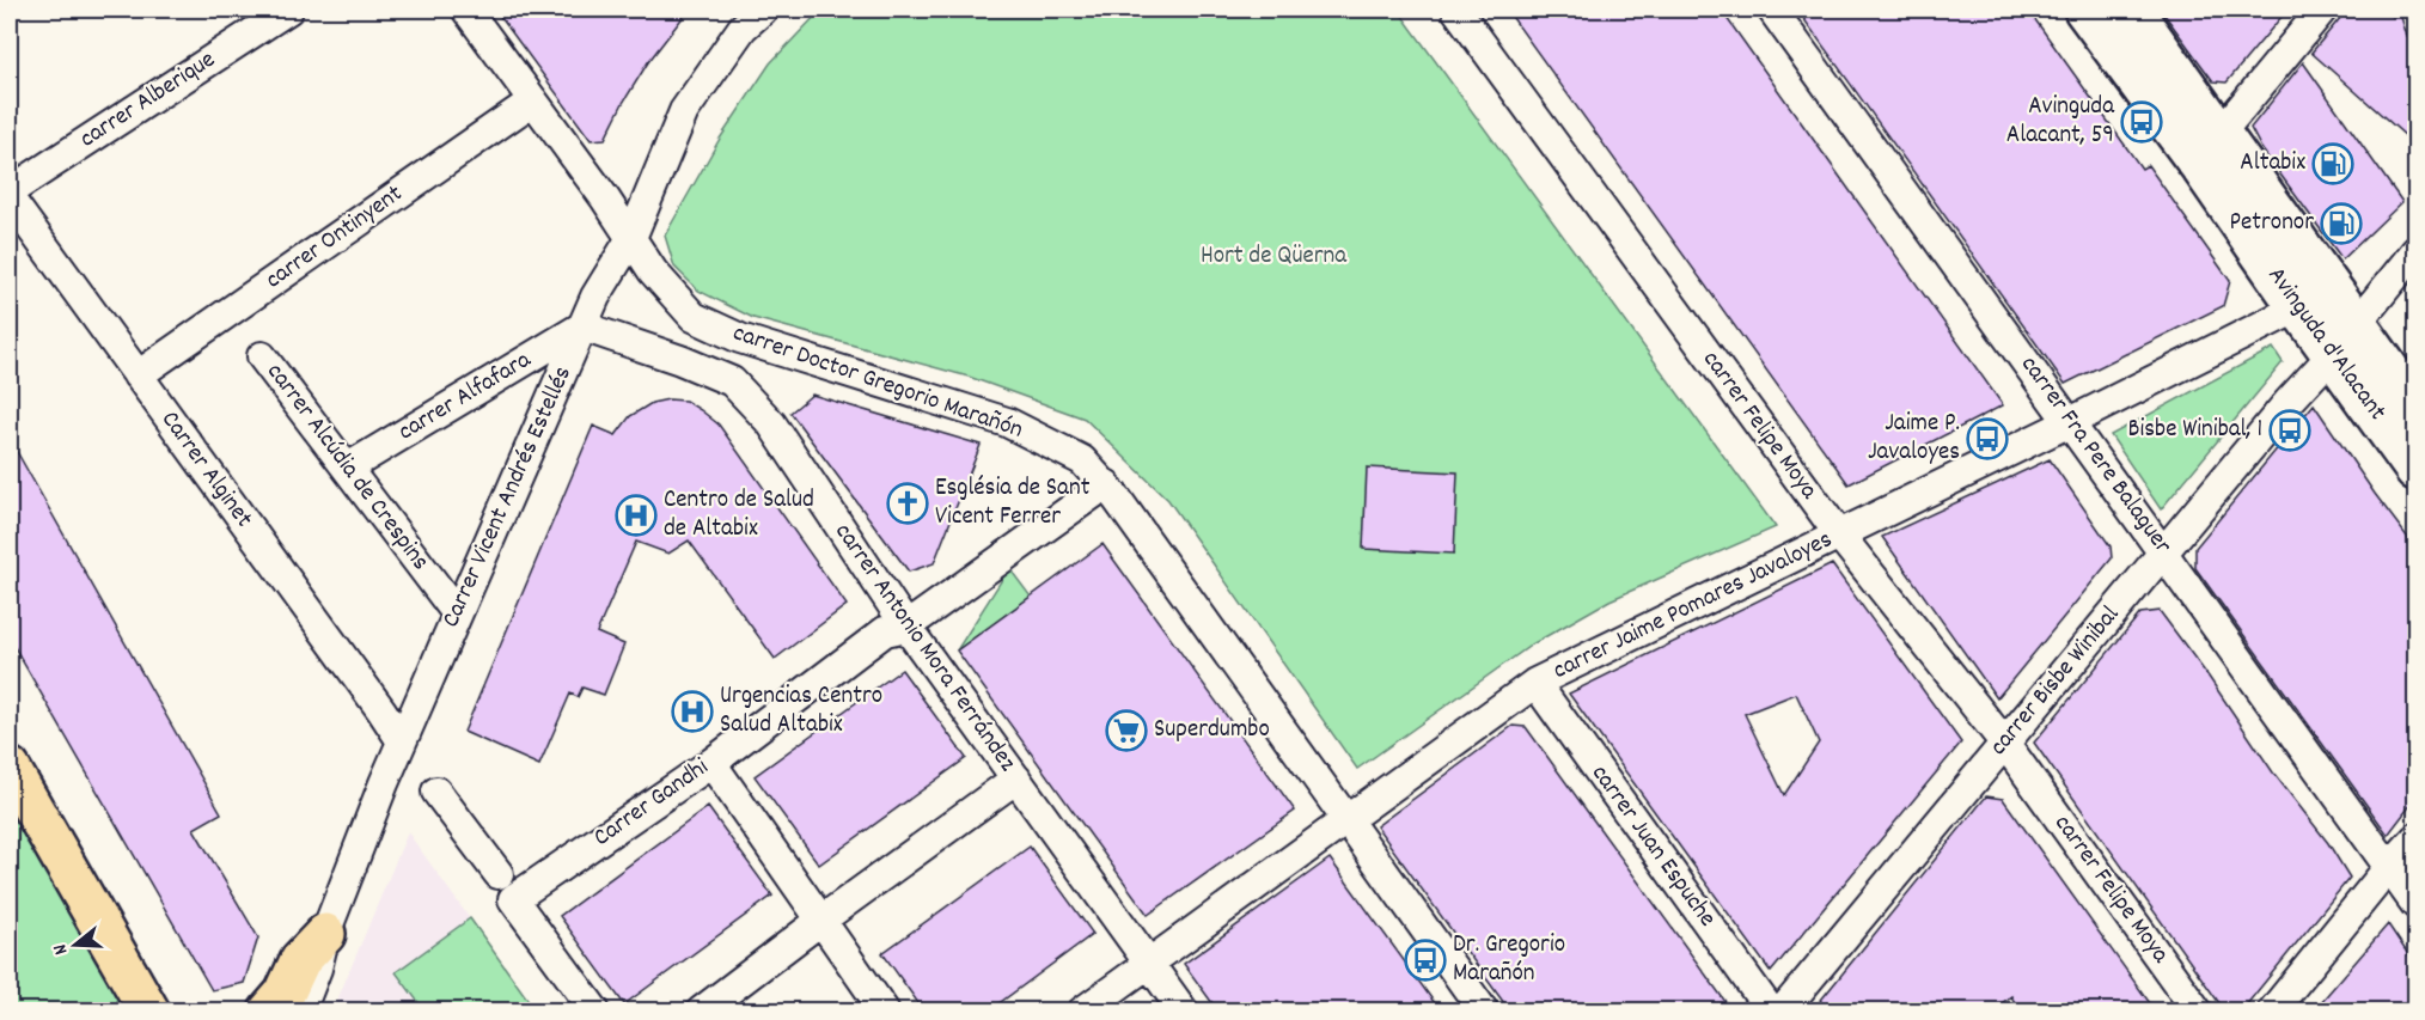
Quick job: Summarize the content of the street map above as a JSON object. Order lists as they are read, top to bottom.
{
  "streets": {
    "main road": ["Avinguda d'Alacant"],
    "street": [
      "carrer Alberique",
      "carrer Ontinyent",
      "carrer Doctor Gregorio Marañón",
      "carrer Alfafara",
      "carrer Felipe Moya",
      "carrer Fra Pere Balaguer",
      "carrer Alcúdia de Crespins",
      "Carrer Alginet",
      "Carrer Vicent Andrés Estellés",
      "carrer Jaime Pomares Javaloyes",
      "carrer Antonio Mora Ferrández",
      "carrer Bisbe Winibal",
      "Carrer Gandhi",
      "carrer Juan Espuche"
    ]
  },
  "crossings": [
    ["carrer Ontinyent", "Carrer Alginet"],
    ["Avinguda d'Alacant", "carrer Jaime Pomares Javaloyes"],
    ["Avinguda d'Alacant", "carrer Bisbe Winibal"],
    ["carrer Doctor Gregorio Marañón", "Carrer Vicent Andrés Estellés"],
    ["carrer Doctor Gregorio Marañón", "carrer Jaime Pomares Javaloyes"],
    ["carrer Doctor Gregorio Marañón", "Carrer Gandhi"],
    ["carrer Alfafara", "carrer Alcúdia de Crespins"],
    ["carrer Alfafara", "Carrer Vicent Andrés Estellés"],
    ["carrer Alfafara", "carrer Antonio Mora Ferrández"],
    ["carrer Felipe Moya", "carrer Jaime Pomares Javaloyes"],
    ["carrer Felipe Moya", "carrer Bisbe Winibal"],
    ["carrer Fra Pere Balaguer", "carrer Jaime Pomares Javaloyes"],
    ["carrer Fra Pere Balaguer", "carrer Bisbe Winibal"],
    ["carrer Alcúdia de Crespins", "Carrer Vicent Andrés Estellés"],
    ["Carrer Alginet", "Carrer Vicent Andrés Estellés"],
    ["Carrer Vicent Andrés Estellés", "carrer Antonio Mora Ferrández"],
    ["carrer Jaime Pomares Javaloyes", "carrer Antonio Mora Ferrández"],
    ["carrer Jaime Pomares Javaloyes", "carrer Juan Espuche"],
    ["carrer Antonio Mora Ferrández", "Carrer Gandhi"]
  ],
  "parks": ["Hort de Qüerna"],
  "places": {
    "bus stop": [
      "Avinguda Alacant, 59",
      "Bisbe Winibal, 1",
      "Jaime P. Javaloyes",
      "Dr. Gregorio Marañón"
    ],
    "fuel station": ["Altabix", "Petronor"],
    "church": ["Església de Sant Vicent Ferrer"],
    "hospital": ["Centro de Salud de Altabix", "Urgencias Centro Salud Altabix"],
    "supermarket": ["Superdumbo"]
  },
  "north": "left"
}
